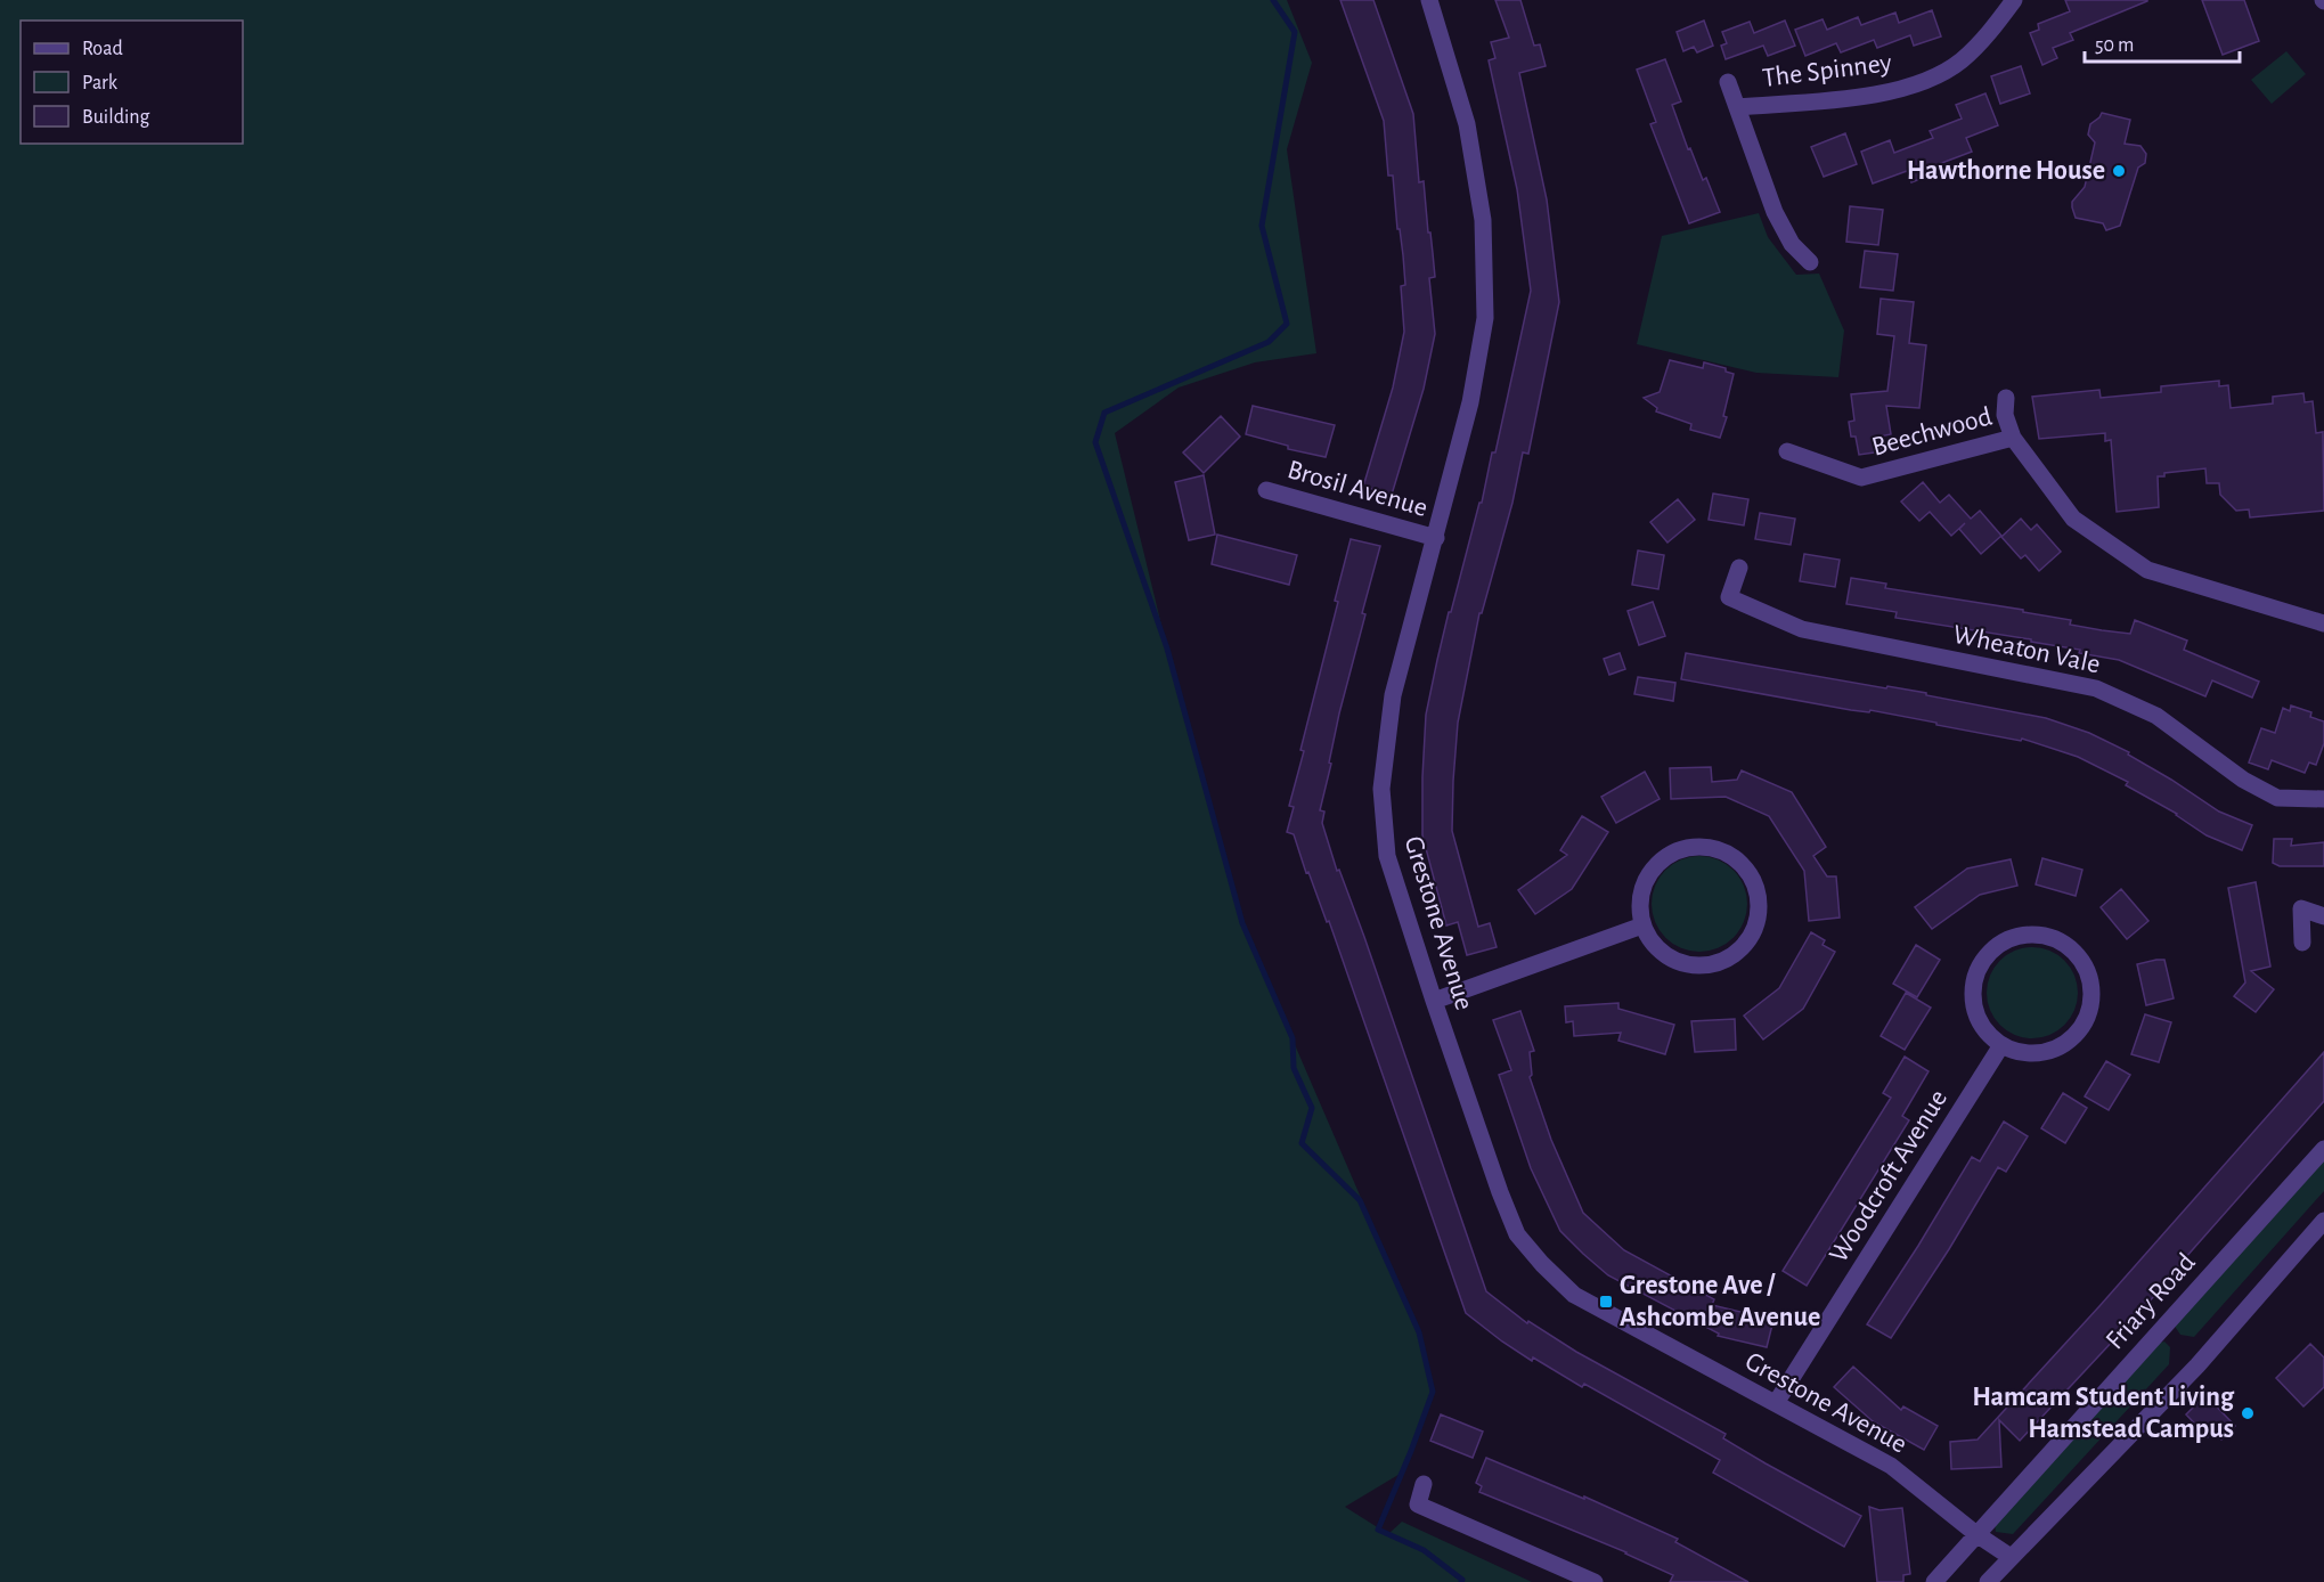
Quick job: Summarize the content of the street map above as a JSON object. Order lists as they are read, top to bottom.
{
  "streets": {
    "street": [
      "The Spinney",
      "Beechwood",
      "Brosil Avenue",
      "Wheaton Vale",
      "Grestone Avenue",
      "Woodcroft Avenue",
      "Friary Road"
    ]
  },
  "crossings": [
    ["Brosil Avenue", "Grestone Avenue"],
    ["Grestone Avenue", "Woodcroft Avenue"],
    ["Grestone Avenue", "Friary Road"]
  ],
  "places": {
    "other": ["Hawthorne House", "Hamcam Student Living Hamstead Campus"],
    "transit": ["Grestone Ave / Ashcombe Avenue"]
  },
  "legend": ["Road", "Park", "Building"],
  "scale_bar": "50 m"
}
